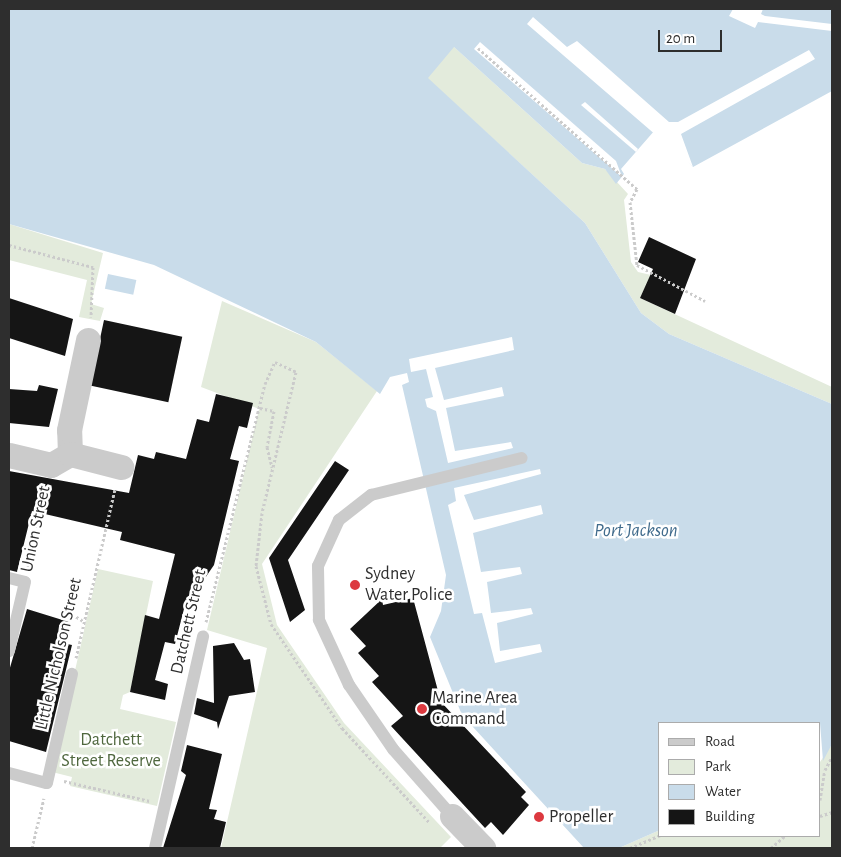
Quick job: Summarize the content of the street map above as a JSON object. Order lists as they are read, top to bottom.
{
  "streets": {
    "lane": ["Union Street", "Datchett Street", "Little Nicholson Street"]
  },
  "water": ["Port Jackson"],
  "parks": ["Datchett Street Reserve"],
  "places": ["Sydney Water Police", "Marine Area Command", "Propeller"],
  "legend": [
    "Road",
    "Park",
    "Water",
    "Building"
  ],
  "scale_bar": "20 m"
}
